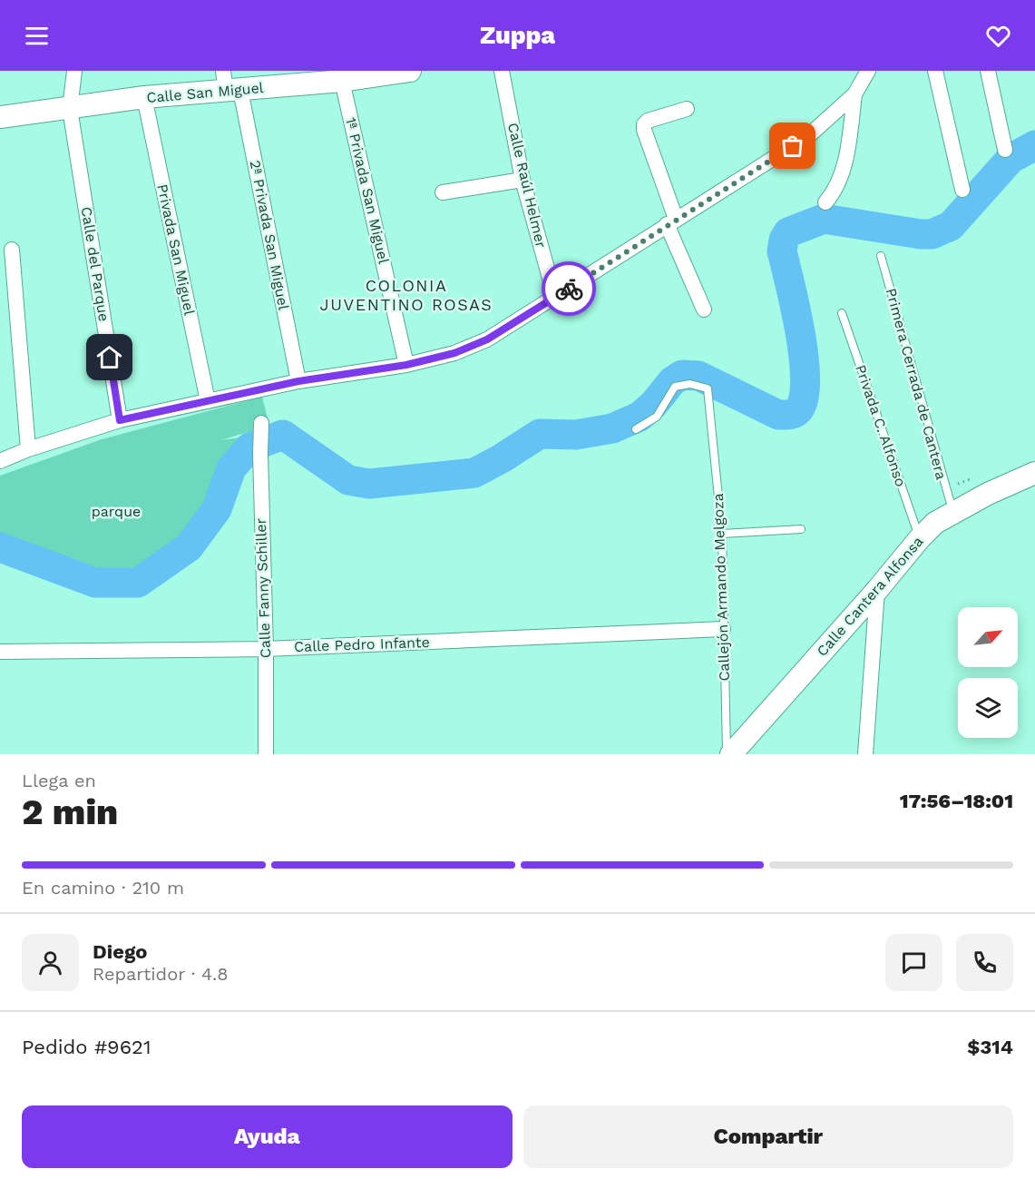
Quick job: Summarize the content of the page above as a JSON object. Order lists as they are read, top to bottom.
{
  "streets": {
    "street": [
      "Calle San Miguel",
      "Calle Raúl Helmer",
      "1ª Privada San Miguel",
      "2ª Privada San Miguel",
      "Privada San Miguel",
      "Calle del Parque",
      "Calle Fanny Schiller",
      "Calle Cantera Alfonsa",
      "Calle Pedro Infante"
    ],
    "lane": ["Primera Cerrada de Cantera", "Privada C. Alfonso", "Callejón Armando Melgoza"]
  },
  "crossings": [
    ["Calle San Miguel", "1ª Privada San Miguel"],
    ["Calle San Miguel", "2ª Privada San Miguel"],
    ["Calle San Miguel", "Privada San Miguel"],
    ["Calle San Miguel", "Calle del Parque"],
    ["Primera Cerrada de Cantera", "Calle Cantera Alfonsa"],
    ["Privada C. Alfonso", "Calle Cantera Alfonsa"],
    ["Callejón Armando Melgoza", "Calle Pedro Infante"],
    ["Calle Fanny Schiller", "Calle Pedro Infante"]
  ],
  "districts": ["COLONIA JUVENTINO ROSAS"],
  "parks": ["parque"],
  "north": "top right",
  "page": {
    "header": "Zuppa",
    "heading": ["2 min", "Llega en", "17:56–18:01"],
    "panel": [
      "Diego",
      "Repartidor · 4.8",
      "Pedido #9621",
      "$314"
    ],
    "bar": "En camino · 210 m",
    "buttons": ["Ayuda", "Compartir"]
  }
}
